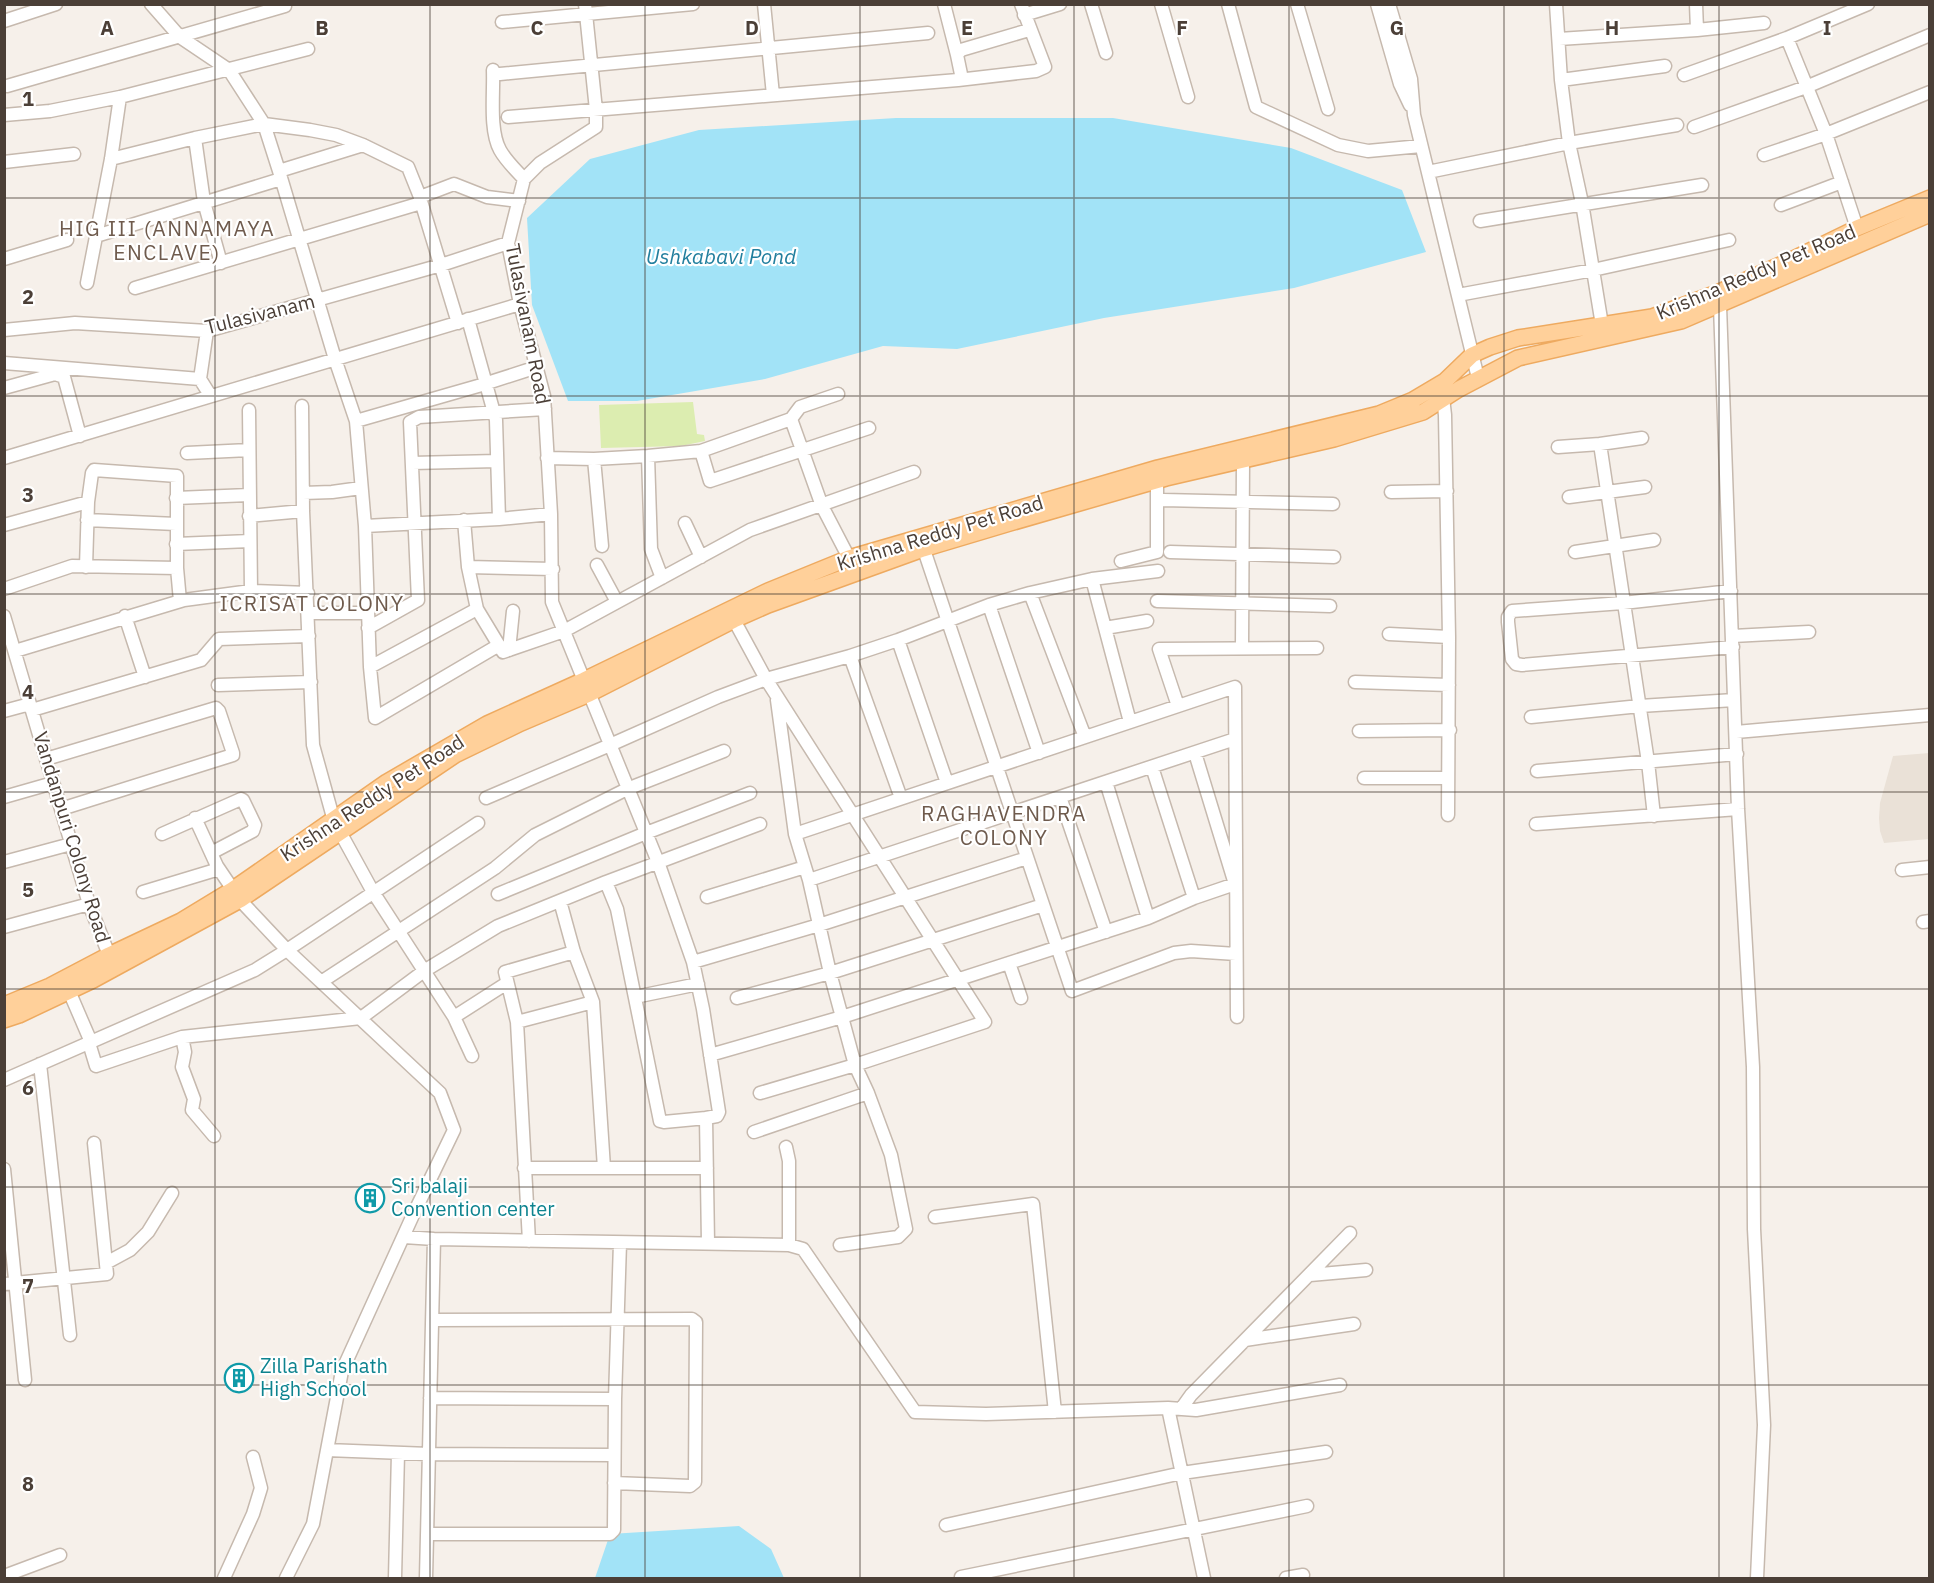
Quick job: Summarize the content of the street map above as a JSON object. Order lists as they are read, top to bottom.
{
  "streets": {
    "main road": ["Krishna Reddy Pet Road"],
    "street": ["Tulasivanam", "Tulasivanam Road", "Vandanpuri Colony Road"]
  },
  "crossings": [
    ["Krishna Reddy Pet Road", "Tulasivanam Road"],
    ["Krishna Reddy Pet Road", "Vandanpuri Colony Road"],
    ["Tulasivanam", "Tulasivanam Road"]
  ],
  "districts": ["HIG III (ANNAMAYA ENCLAVE)", "ICRISAT COLONY", "RAGHAVENDRA COLONY"],
  "water": ["Ushkabavi Pond"],
  "places": {
    "building": ["Sri balaji Convention center", "Zilla Parishath High School"]
  },
  "grid": {
    "columns": [
      "A",
      "B",
      "C",
      "D",
      "E",
      "F",
      "G",
      "H",
      "I"
    ],
    "rows": [
      "1",
      "2",
      "3",
      "4",
      "5",
      "6",
      "7",
      "8"
    ]
  }
}
